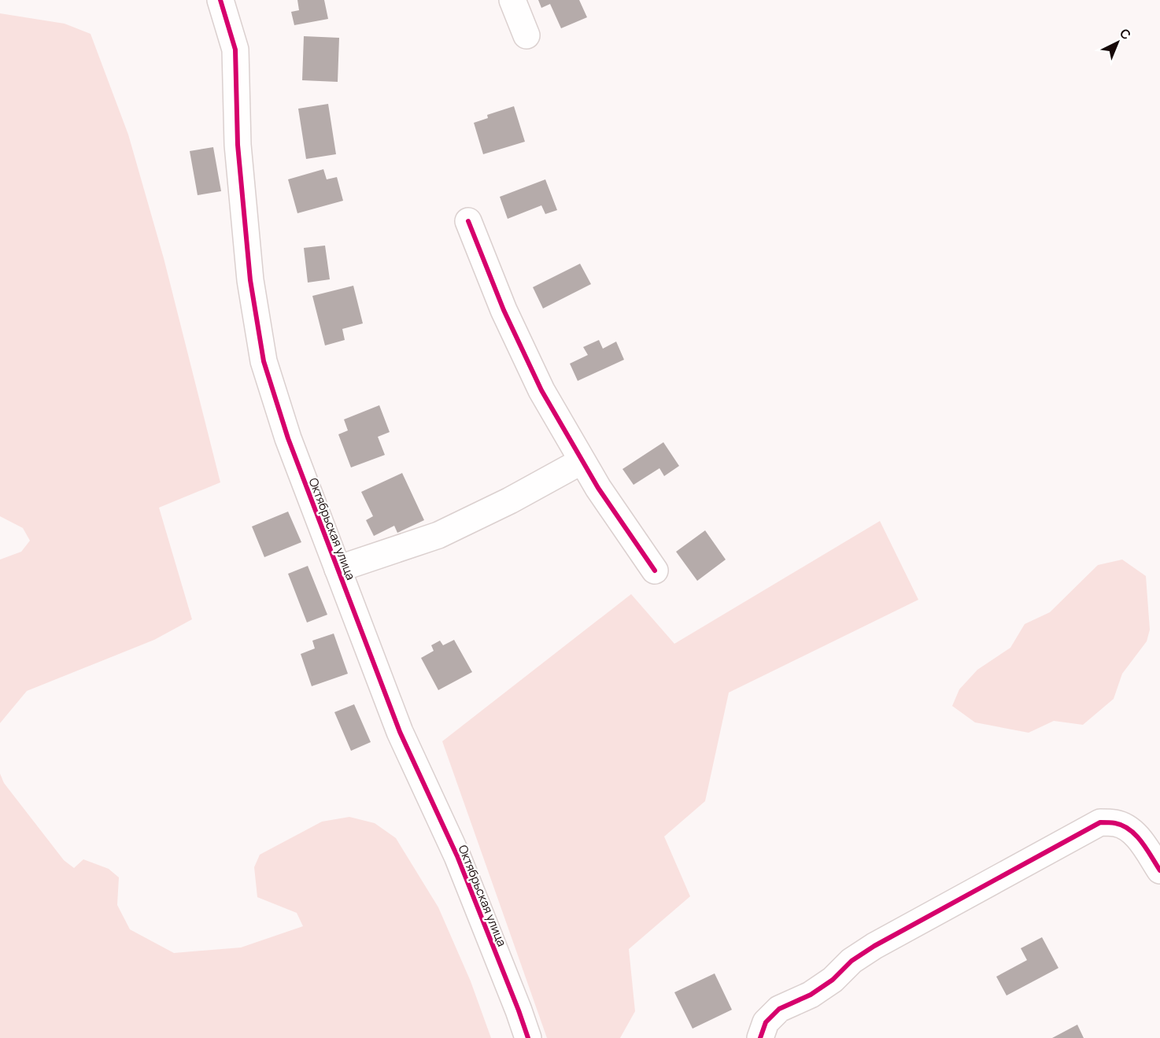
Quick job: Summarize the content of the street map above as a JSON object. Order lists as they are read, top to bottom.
{
  "streets": {
    "street": ["Октябрьская улица"]
  },
  "north": "top right"
}
